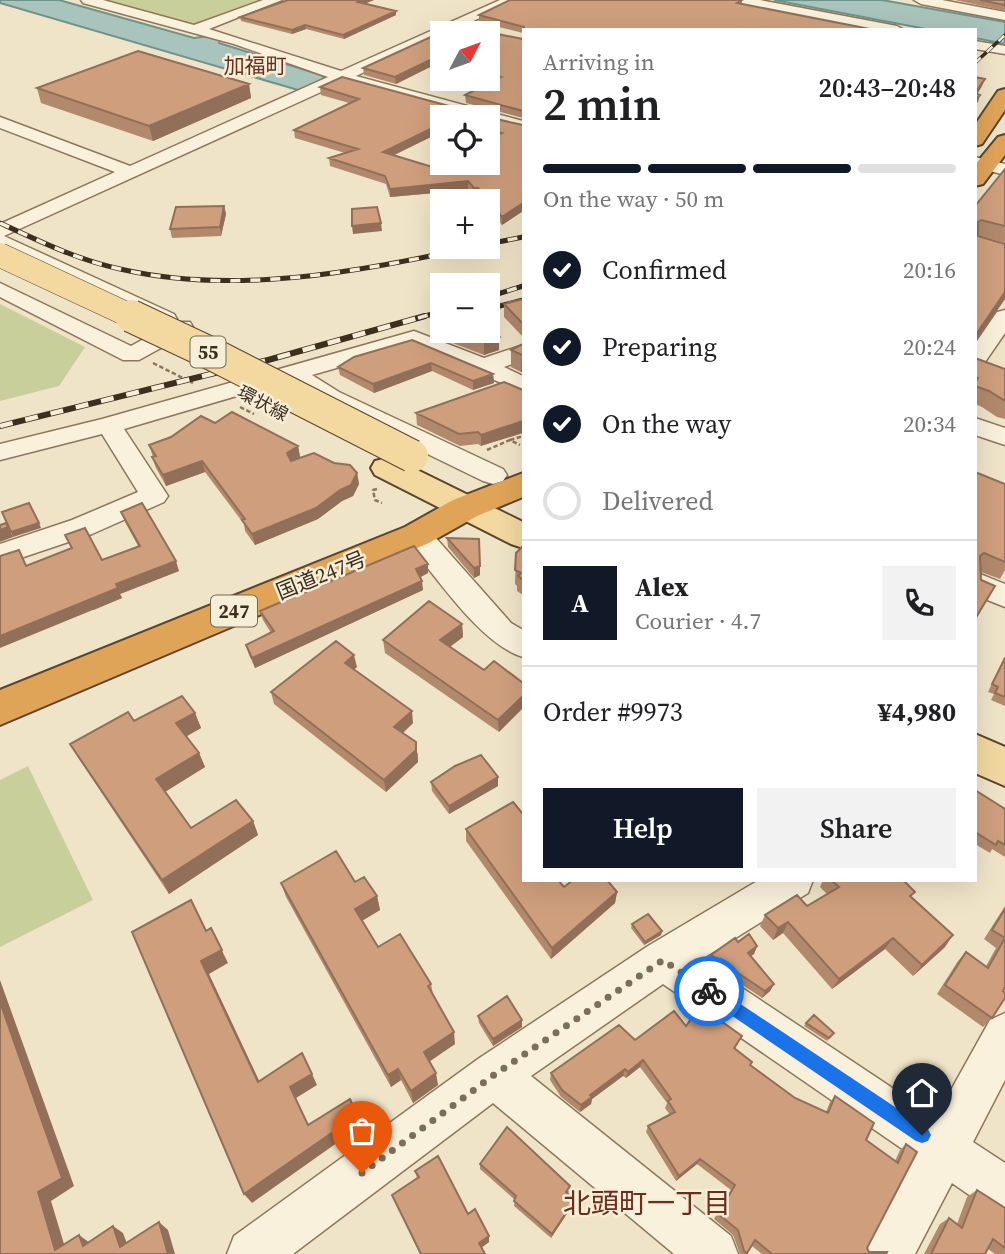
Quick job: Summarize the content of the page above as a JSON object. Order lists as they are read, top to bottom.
{
  "streets": {
    "highway": ["国道247号", "247"],
    "main road": ["55", "環状線"]
  },
  "crossings": [
    ["環状線", "国道247号"]
  ],
  "districts": ["加福町", "北頭町一丁目"],
  "north": "top right",
  "page": {
    "map_buttons": ["+", "−"],
    "heading": ["2 min", "Arriving in", "20:43–20:48"],
    "panel": [
      "Alex",
      "Courier · 4.7",
      "Order #9973",
      "¥4,980"
    ],
    "bar": "On the way · 50 m",
    "list": [
      ["Confirmed", "20:16"],
      ["Preparing", "20:24"],
      ["On the way", "20:34"],
      "Delivered"
    ],
    "round": "A",
    "buttons": ["Help", "Share"]
  }
}
